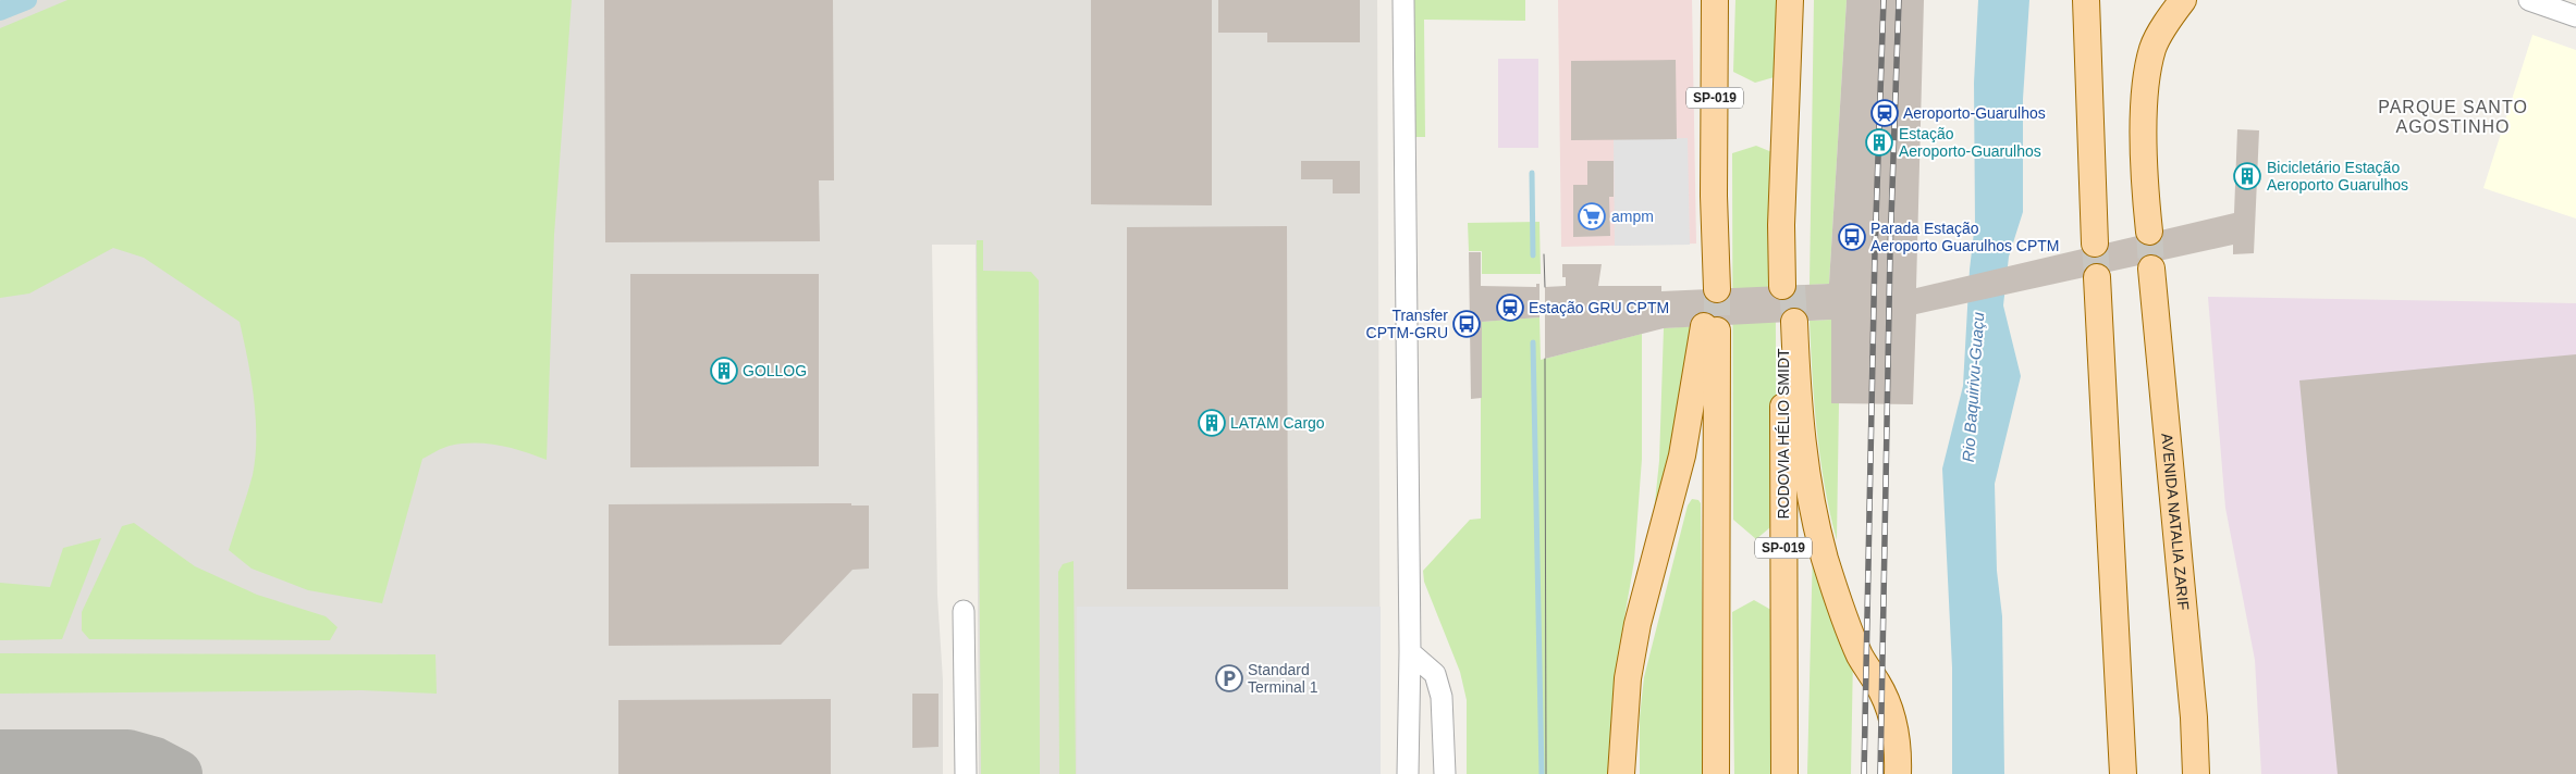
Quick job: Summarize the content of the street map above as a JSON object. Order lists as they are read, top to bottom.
{
  "streets": {
    "main road": ["SP-019", "RODOVIA HÉLIO SMIDT", "AVENIDA NATALIA ZARIF"]
  },
  "districts": ["PARQUE SANTO AGOSTINHO"],
  "water": ["Rio Baquirivu-Guaçu"],
  "places": {
    "station": ["Aeroporto-Guarulhos", "Estação GRU CPTM"],
    "building": [
      "Estação Aeroporto-Guarulhos",
      "Bicicletário Estação Aeroporto Guarulhos",
      "GOLLOG",
      "LATAM Cargo"
    ],
    "supermarket": ["ampm"],
    "bus stop": ["Parada Estação Aeroporto Guarulhos CPTM", "Transfer CPTM-GRU"],
    "parking": ["Standard Terminal 1"]
  }
}
